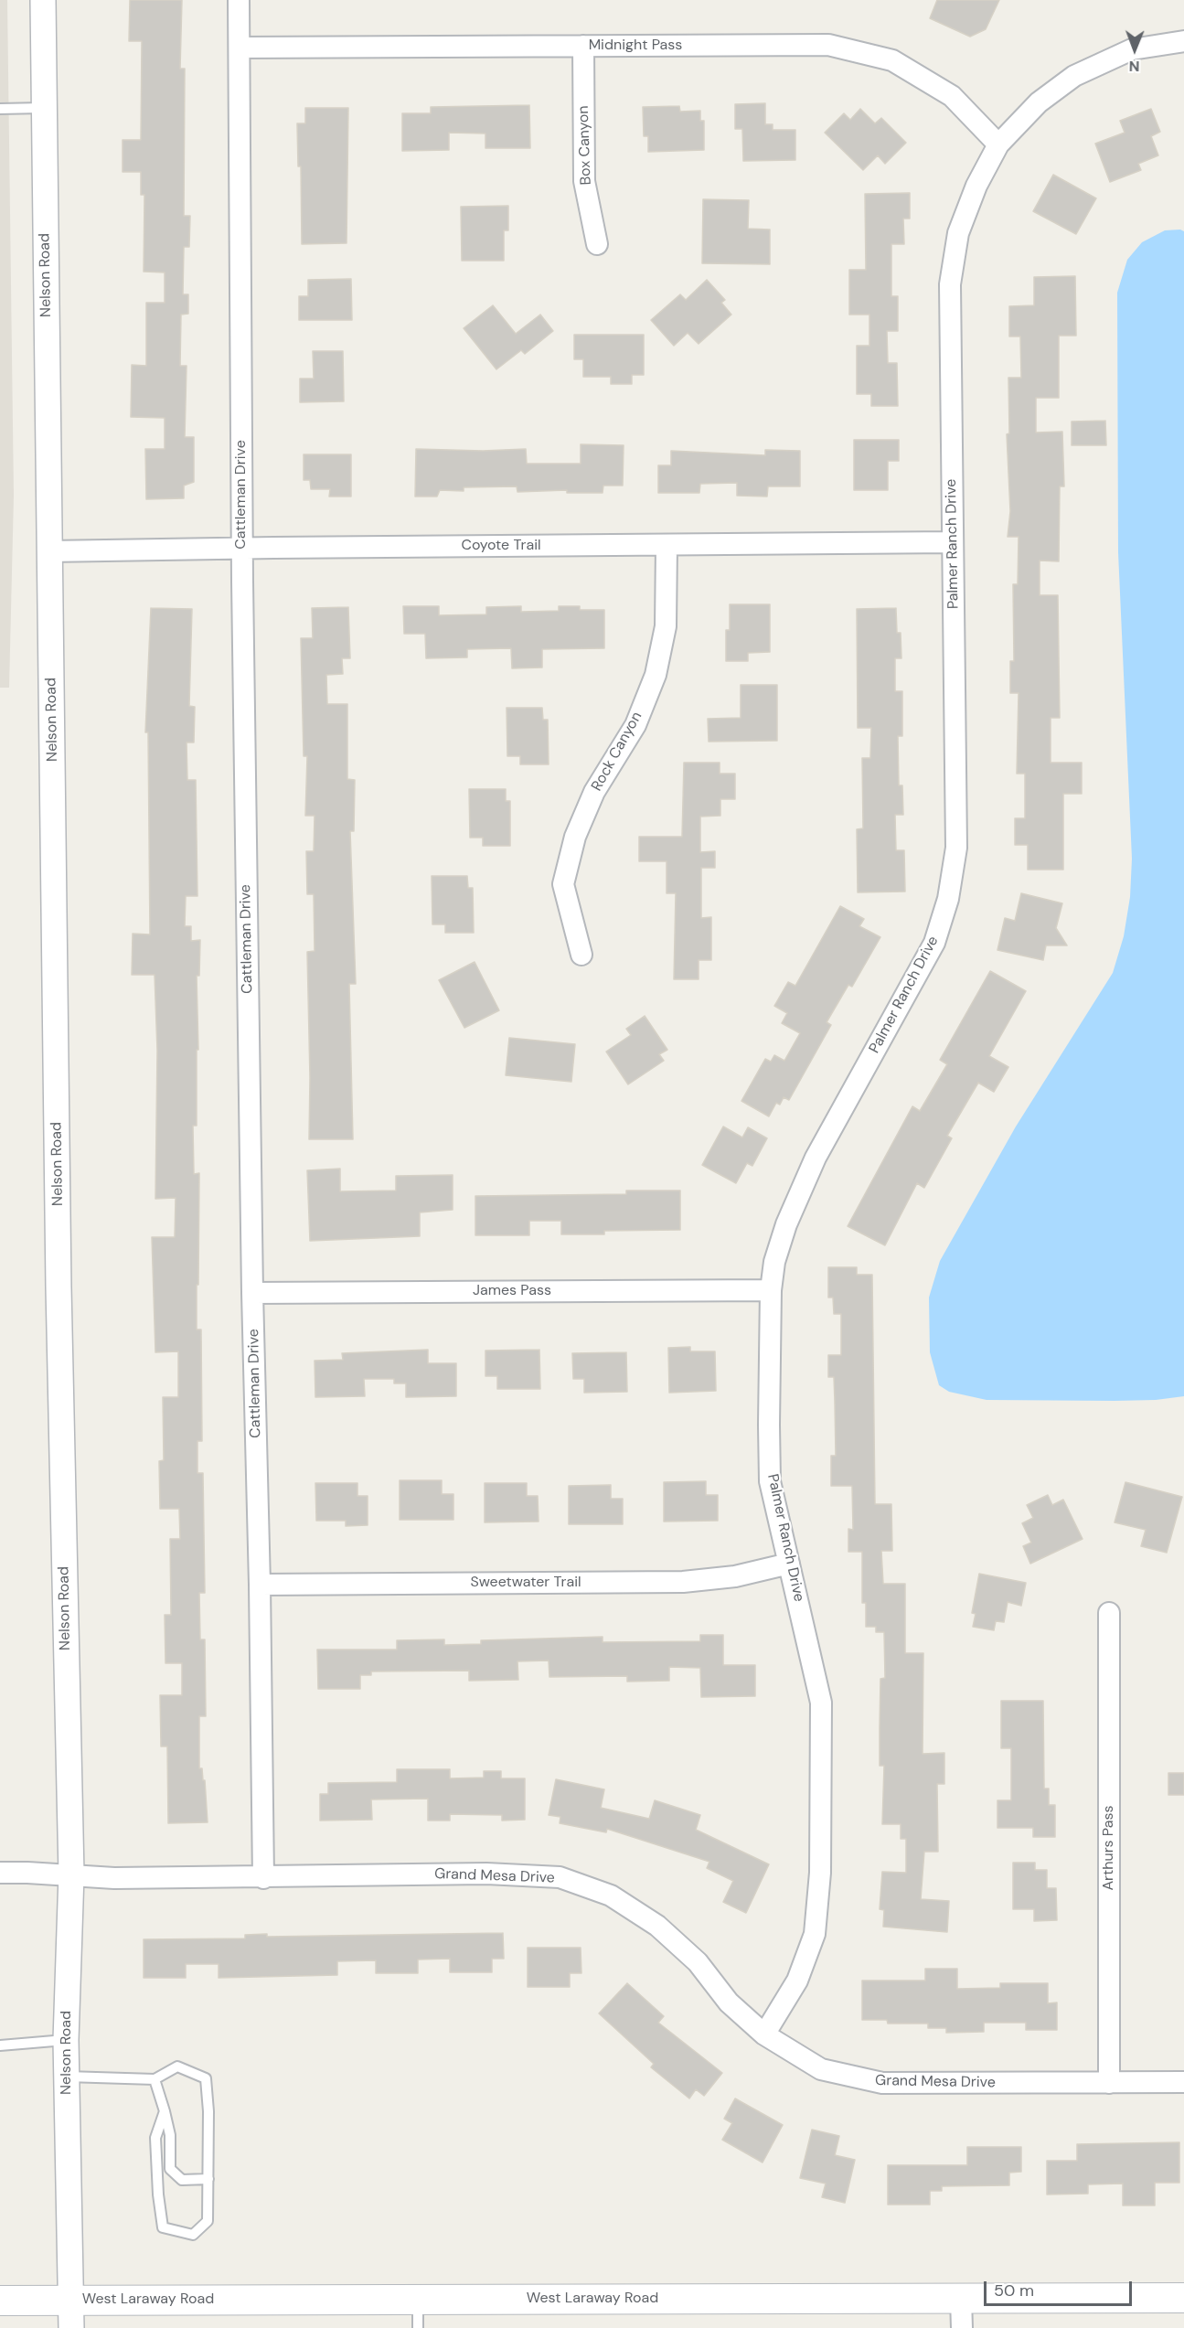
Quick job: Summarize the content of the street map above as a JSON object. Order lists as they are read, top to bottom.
{
  "streets": {
    "main road": ["West Laraway Road"],
    "street": [
      "Midnight Pass",
      "Box Canyon",
      "Nelson Road",
      "Cattleman Drive",
      "Palmer Ranch Drive",
      "Coyote Trail",
      "Rock Canyon",
      "James Pass",
      "Sweetwater Trail",
      "Arthurs Pass",
      "Grand Mesa Drive"
    ]
  },
  "crossings": [
    ["Midnight Pass", "Box Canyon"],
    ["Midnight Pass", "Cattleman Drive"],
    ["Midnight Pass", "Palmer Ranch Drive"],
    ["Nelson Road", "Coyote Trail"],
    ["Nelson Road", "Grand Mesa Drive"],
    ["Nelson Road", "West Laraway Road"],
    ["Cattleman Drive", "Coyote Trail"],
    ["Cattleman Drive", "James Pass"],
    ["Cattleman Drive", "Sweetwater Trail"],
    ["Cattleman Drive", "Grand Mesa Drive"],
    ["Palmer Ranch Drive", "Coyote Trail"],
    ["Palmer Ranch Drive", "James Pass"],
    ["Palmer Ranch Drive", "Sweetwater Trail"],
    ["Palmer Ranch Drive", "Grand Mesa Drive"],
    ["Coyote Trail", "Rock Canyon"],
    ["Arthurs Pass", "Grand Mesa Drive"]
  ],
  "scale_bar": "50 m",
  "north": "bottom"
}
